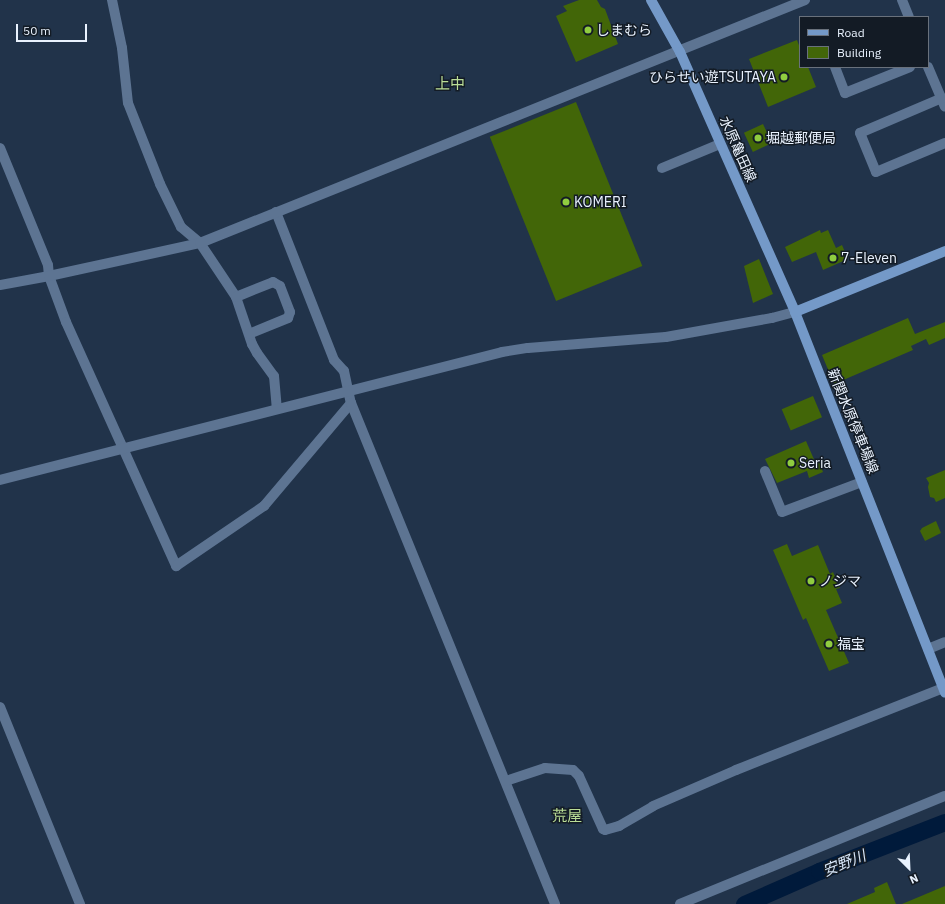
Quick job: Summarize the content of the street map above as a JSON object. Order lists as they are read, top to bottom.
{
  "streets": {
    "main road": ["水原亀田線", "新関水原停車場線"]
  },
  "crossings": [
    ["水原亀田線", "新関水原停車場線"]
  ],
  "districts": ["上中", "荒屋"],
  "water": ["安野川"],
  "places": [
    "しまむら",
    "ひらせい遊TSUTAYA",
    "堀越郵便局",
    "KOMERI",
    "7-Eleven",
    "Seria",
    "ノジマ",
    "福宝"
  ],
  "legend": ["Road", "Building"],
  "scale_bar": "50 m",
  "north": "bottom right"
}
